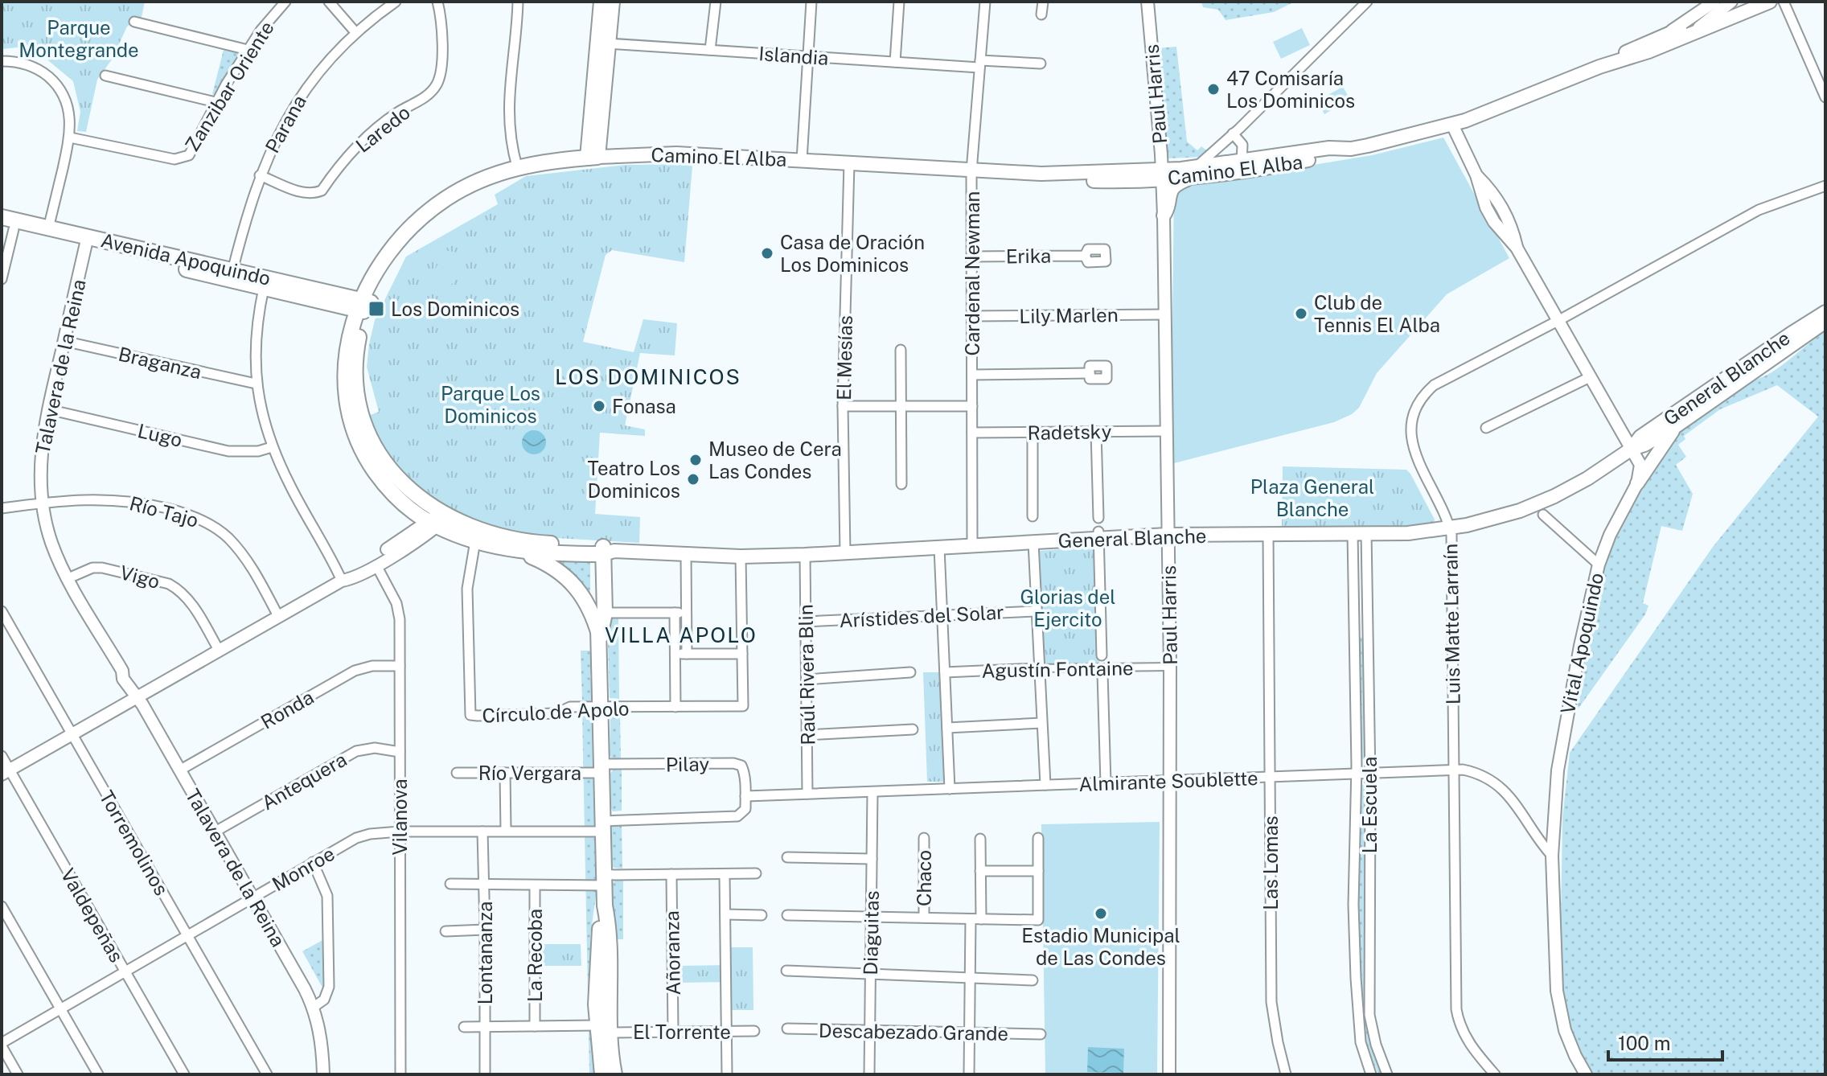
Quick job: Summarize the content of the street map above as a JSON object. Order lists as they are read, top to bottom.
{
  "streets": {
    "main road": ["Camino El Alba", "Avenida Apoquindo", "General Blanche"],
    "street": [
      "Islandia",
      "Zanzibar Oriente",
      "Paul Harris",
      "Parana",
      "Laredo",
      "Erika",
      "Cardenal Newman",
      "Lily Marlen",
      "El Mesías",
      "Braganza",
      "Talavera de la Reina",
      "Radetsky",
      "Lugo",
      "Río Tajo",
      "Vigo",
      "Arístides del Solar",
      "Luis Matte Larraín",
      "Vital Apoquindo",
      "Agustín Fontaine",
      "Raúl Rivera Blin",
      "Ronda",
      "Círculo de Apolo",
      "Pilay",
      "Río Vergara",
      "Antequera",
      "Almirante Soublette",
      "La Escuela",
      "Vilanova",
      "Torremolinos",
      "Las Lomas",
      "Monroe",
      "Chaco",
      "Valdepeñas",
      "Diaguitas",
      "Lontananza",
      "Añoranza",
      "La Recoba",
      "El Torrente",
      "Descabezado Grande"
    ]
  },
  "crossings": [
    ["Islandia", "Cardenal Newman"],
    ["Paul Harris", "Camino El Alba"],
    ["Paul Harris", "Lily Marlen"],
    ["Paul Harris", "General Blanche"],
    ["Paul Harris", "Radetsky"],
    ["Paul Harris", "Agustín Fontaine"],
    ["Paul Harris", "Almirante Soublette"],
    ["Parana", "Laredo"],
    ["Parana", "Avenida Apoquindo"],
    ["Camino El Alba", "Avenida Apoquindo"],
    ["Camino El Alba", "Cardenal Newman"],
    ["Camino El Alba", "El Mesías"],
    ["Erika", "Cardenal Newman"],
    ["Avenida Apoquindo", "Talavera de la Reina"],
    ["Cardenal Newman", "Lily Marlen"],
    ["Cardenal Newman", "General Blanche"],
    ["Cardenal Newman", "Radetsky"],
    ["El Mesías", "General Blanche"],
    ["Braganza", "Talavera de la Reina"],
    ["Talavera de la Reina", "Lugo"],
    ["Talavera de la Reina", "Río Tajo"],
    ["Talavera de la Reina", "Vigo"],
    ["Talavera de la Reina", "Ronda"],
    ["Talavera de la Reina", "Antequera"],
    ["Talavera de la Reina", "Monroe"],
    ["General Blanche", "Luis Matte Larraín"],
    ["General Blanche", "Raúl Rivera Blin"],
    ["General Blanche", "Círculo de Apolo"],
    ["General Blanche", "La Escuela"],
    ["General Blanche", "Las Lomas"],
    ["Arístides del Solar", "Raúl Rivera Blin"],
    ["Luis Matte Larraín", "Almirante Soublette"],
    ["Vital Apoquindo", "Almirante Soublette"],
    ["Raúl Rivera Blin", "Almirante Soublette"],
    ["Ronda", "Vilanova"],
    ["Pilay", "Río Vergara"],
    ["Pilay", "Almirante Soublette"],
    ["Pilay", "Monroe"],
    ["Antequera", "Vilanova"],
    ["Almirante Soublette", "La Escuela"],
    ["Almirante Soublette", "Las Lomas"],
    ["Almirante Soublette", "Monroe"],
    ["Almirante Soublette", "Diaguitas"],
    ["Vilanova", "Monroe"],
    ["Torremolinos", "Monroe"],
    ["Monroe", "Valdepeñas"],
    ["Monroe", "Lontananza"],
    ["Diaguitas", "Descabezado Grande"],
    ["Lontananza", "El Torrente"],
    ["Añoranza", "El Torrente"],
    ["La Recoba", "El Torrente"]
  ],
  "districts": ["LOS DOMINICOS", "VILLA APOLO"],
  "parks": [
    "Parque Montegrande",
    "Parque Los Dominicos",
    "Plaza General Blanche",
    "Glorias del Ejercito"
  ],
  "places": {
    "other": [
      "47 Comisaría Los Dominicos",
      "Casa de Oración Los Dominicos",
      "Club de Tennis El Alba",
      "Fonasa",
      "Museo de Cera Las Condes",
      "Teatro Los Dominicos",
      "Estadio Municipal de Las Condes"
    ],
    "transit": ["Los Dominicos"]
  },
  "scale_bar": "100 m"
}
